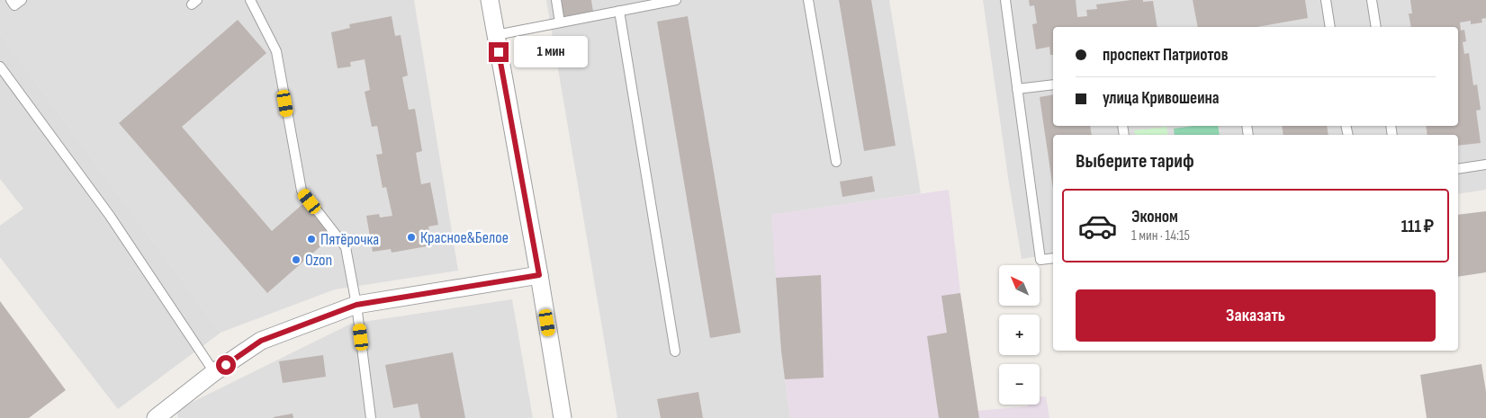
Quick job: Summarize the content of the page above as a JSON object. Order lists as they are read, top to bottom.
{
  "places": ["Красное&Белое", "Пятёрочка", "Ozon"],
  "north": "top left",
  "page": {
    "banner": ["проспект Патриотов", "улица Кривошеина"],
    "bubble": "1 мин",
    "heading": "Выберите тариф",
    "list": [
      {
        "name": "Эконом",
        "note": "1 мин · 14:15",
        "value": "111 ₽"
      }
    ],
    "map_buttons": ["+", "−"],
    "buttons": "Заказать"
  }
}
